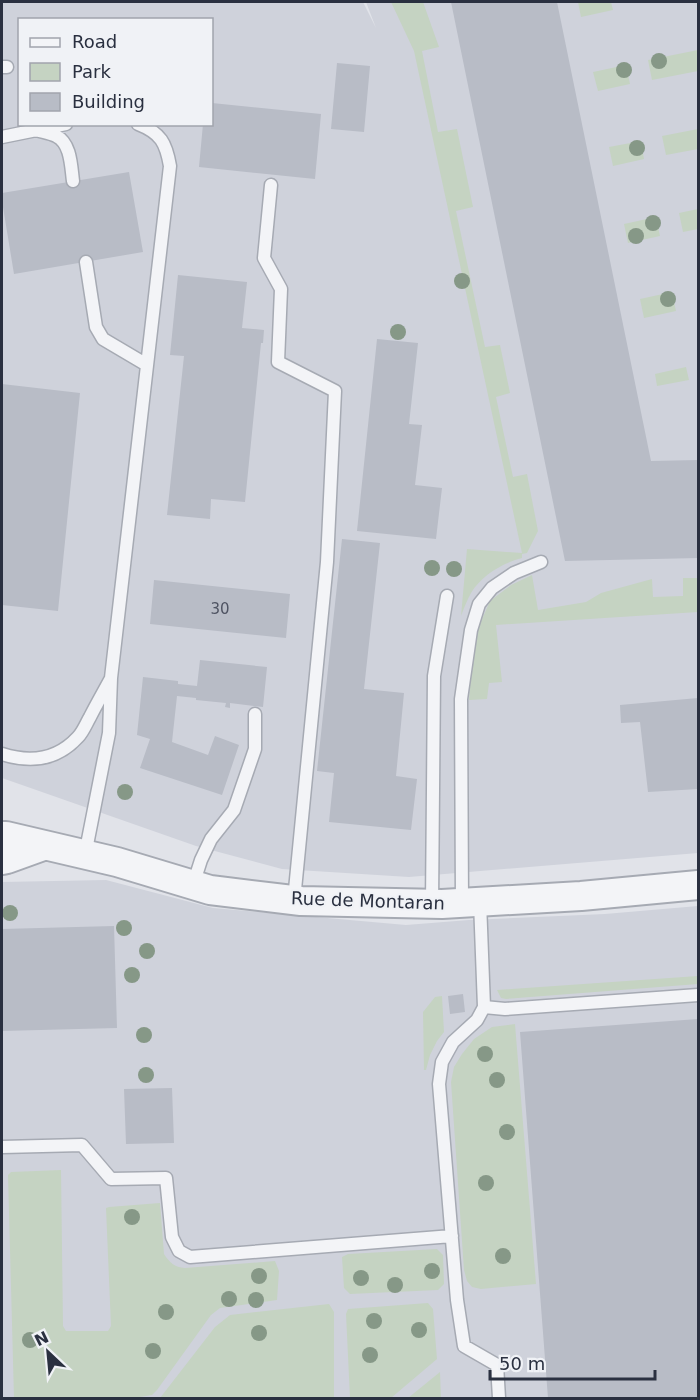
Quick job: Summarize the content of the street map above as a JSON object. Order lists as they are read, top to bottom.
{
  "streets": {
    "street": ["Rue de Montaran"]
  },
  "house_numbers": ["30"],
  "legend": ["Road", "Park", "Building"],
  "scale_bar": "50 m",
  "north": "top left"
}
